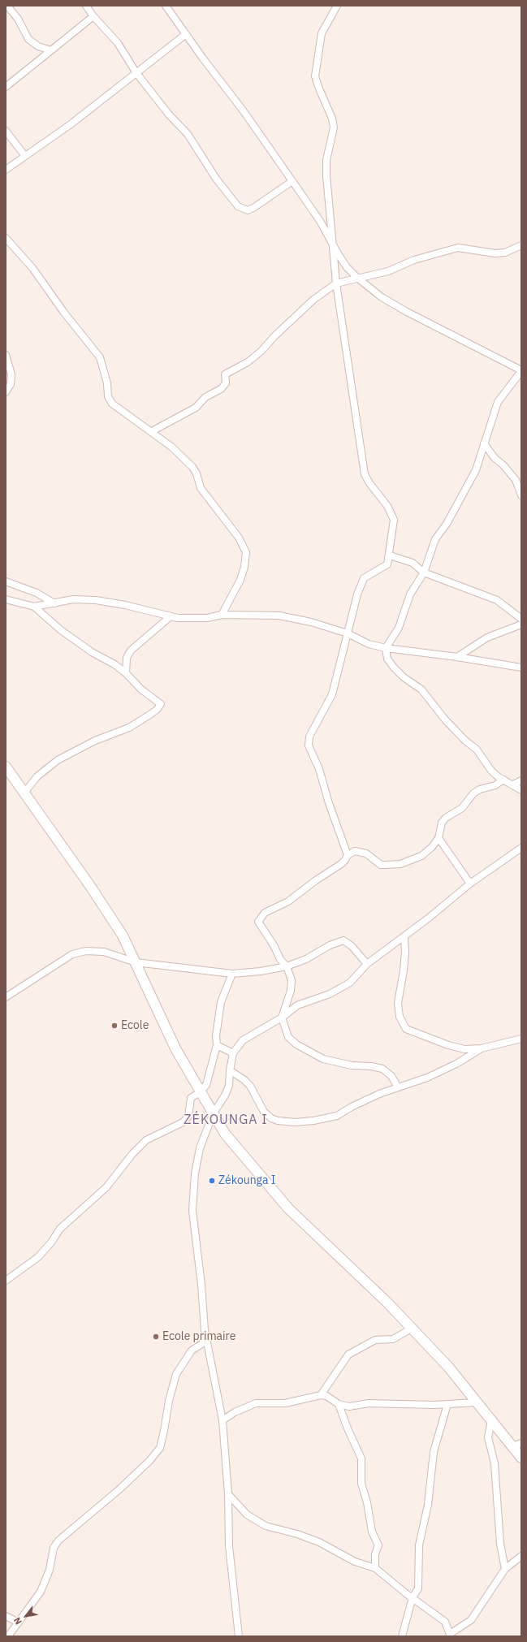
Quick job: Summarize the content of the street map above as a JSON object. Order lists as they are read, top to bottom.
{
  "districts": ["ZÉKOUNGA I"],
  "places": ["Ecole", "Zékounga I", "Ecole primaire"],
  "north": "bottom left"
}
